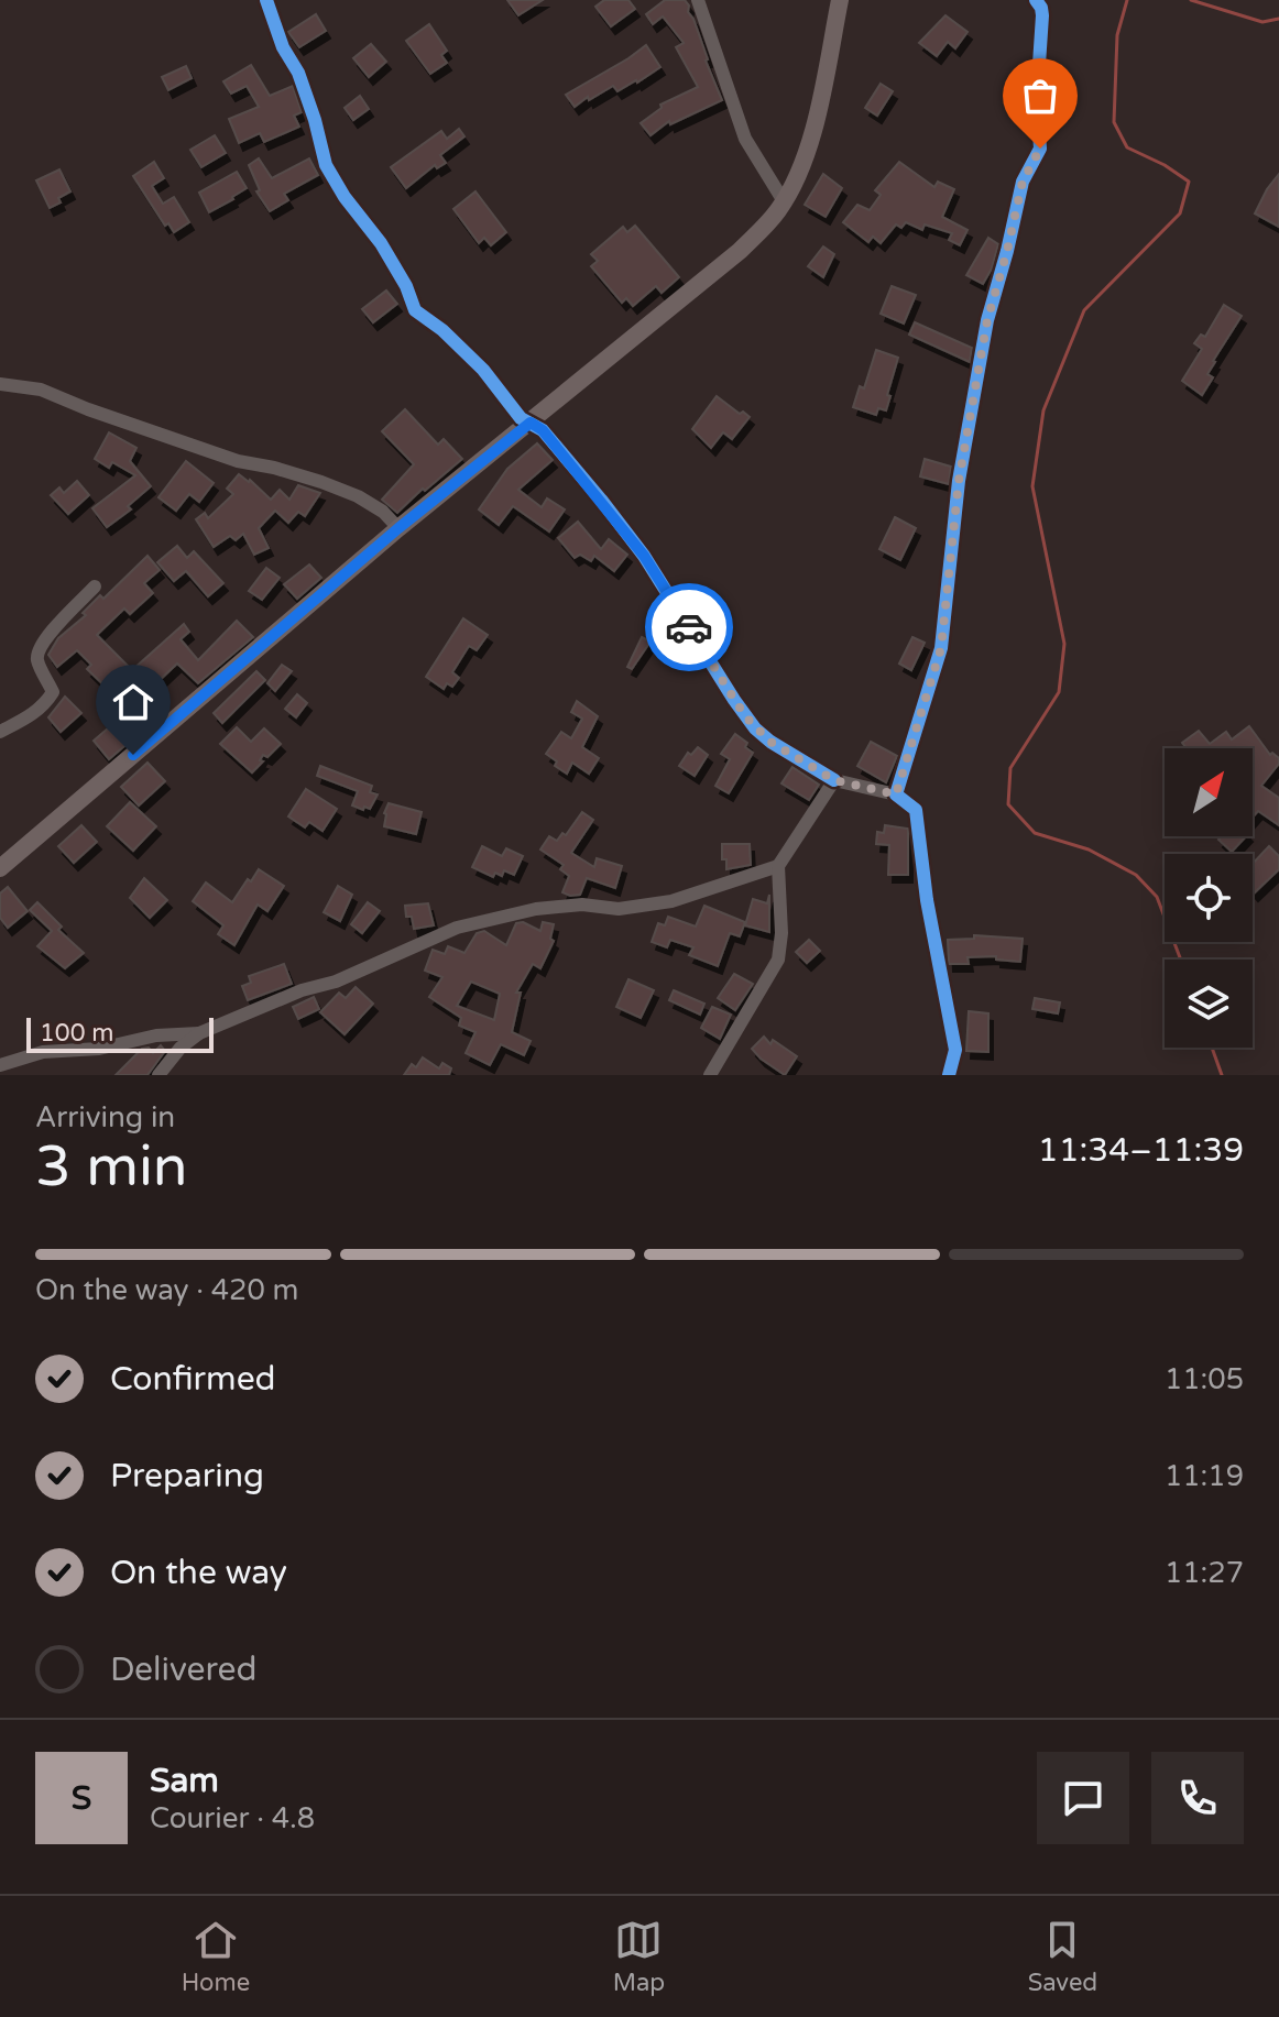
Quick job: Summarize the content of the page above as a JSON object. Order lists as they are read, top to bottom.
{
  "scale_bar": "100 m",
  "north": "top right",
  "page": {
    "scale": "100 m",
    "heading": ["3 min", "Arriving in", "11:34–11:39"],
    "panel": ["Sam", "Courier · 4.8"],
    "bar": "On the way · 420 m",
    "list": [
      ["Confirmed", "11:05"],
      ["Preparing", "11:19"],
      ["On the way", "11:27"],
      "Delivered"
    ],
    "round": "S",
    "tabs": ["Home", "Map", "Saved"]
  }
}
